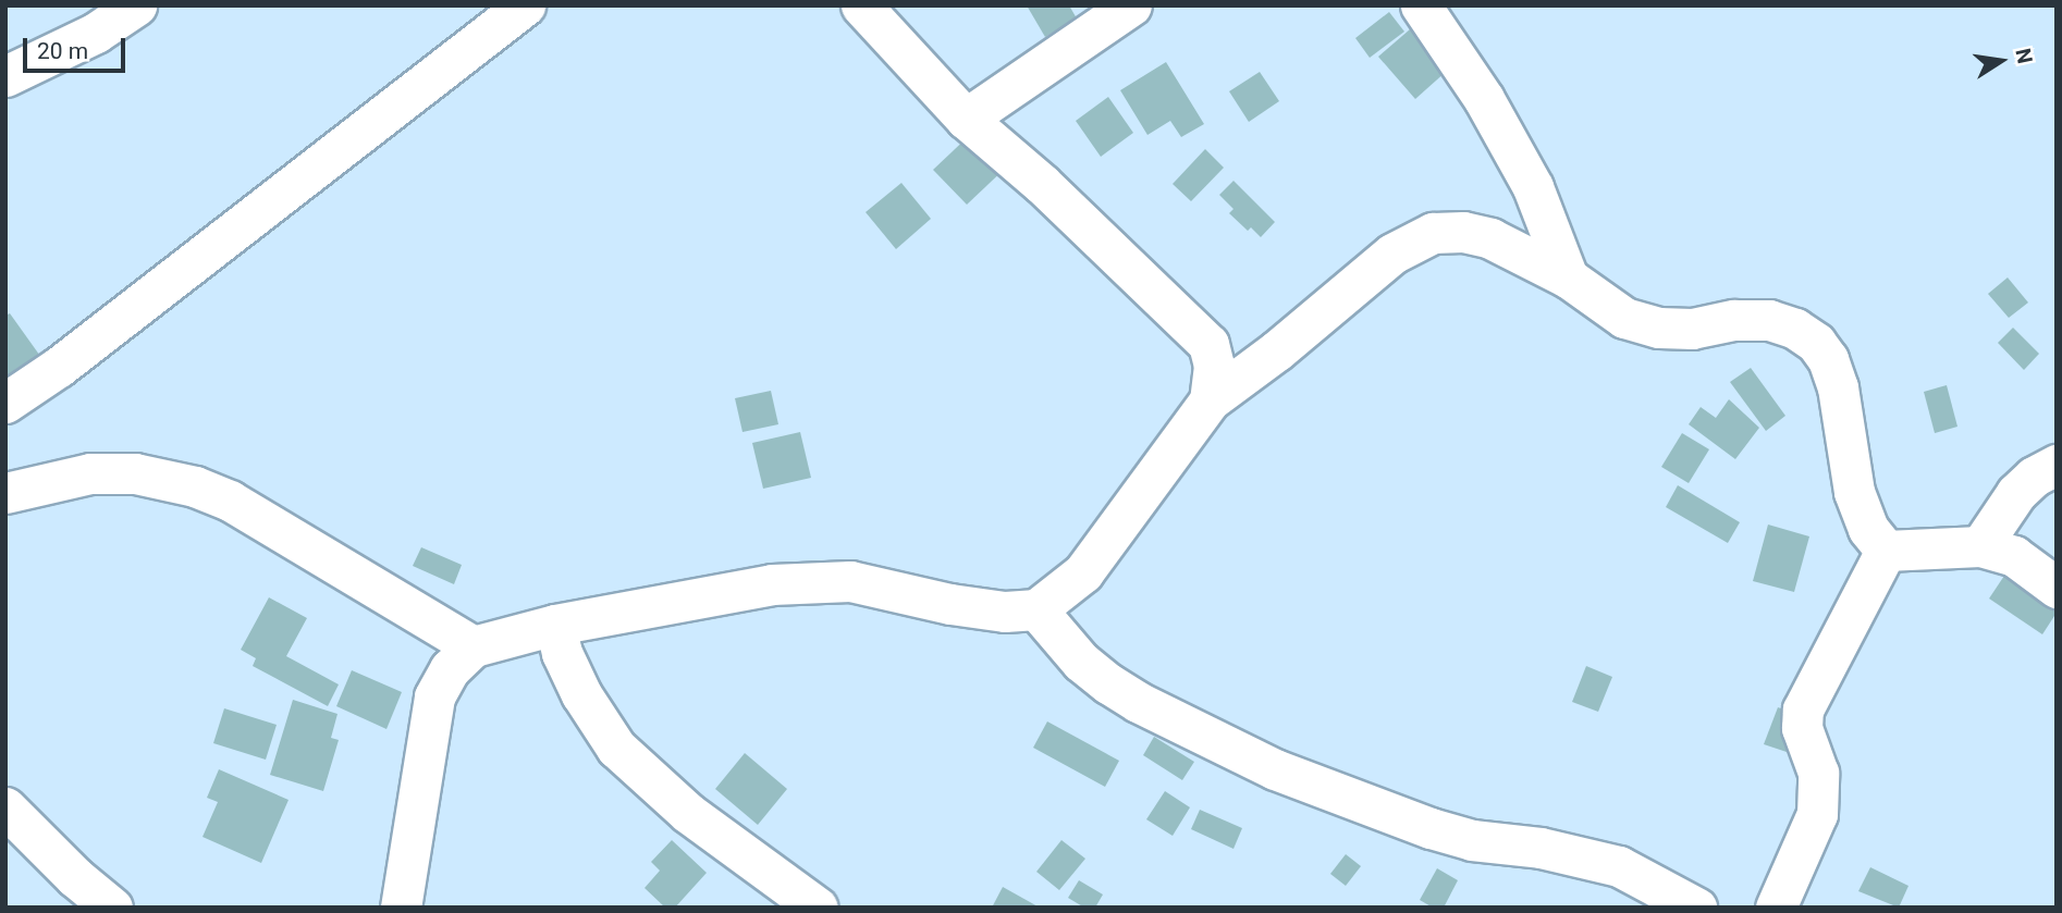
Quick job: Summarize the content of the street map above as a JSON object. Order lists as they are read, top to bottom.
{
  "scale_bar": "20 m",
  "north": "right"
}
